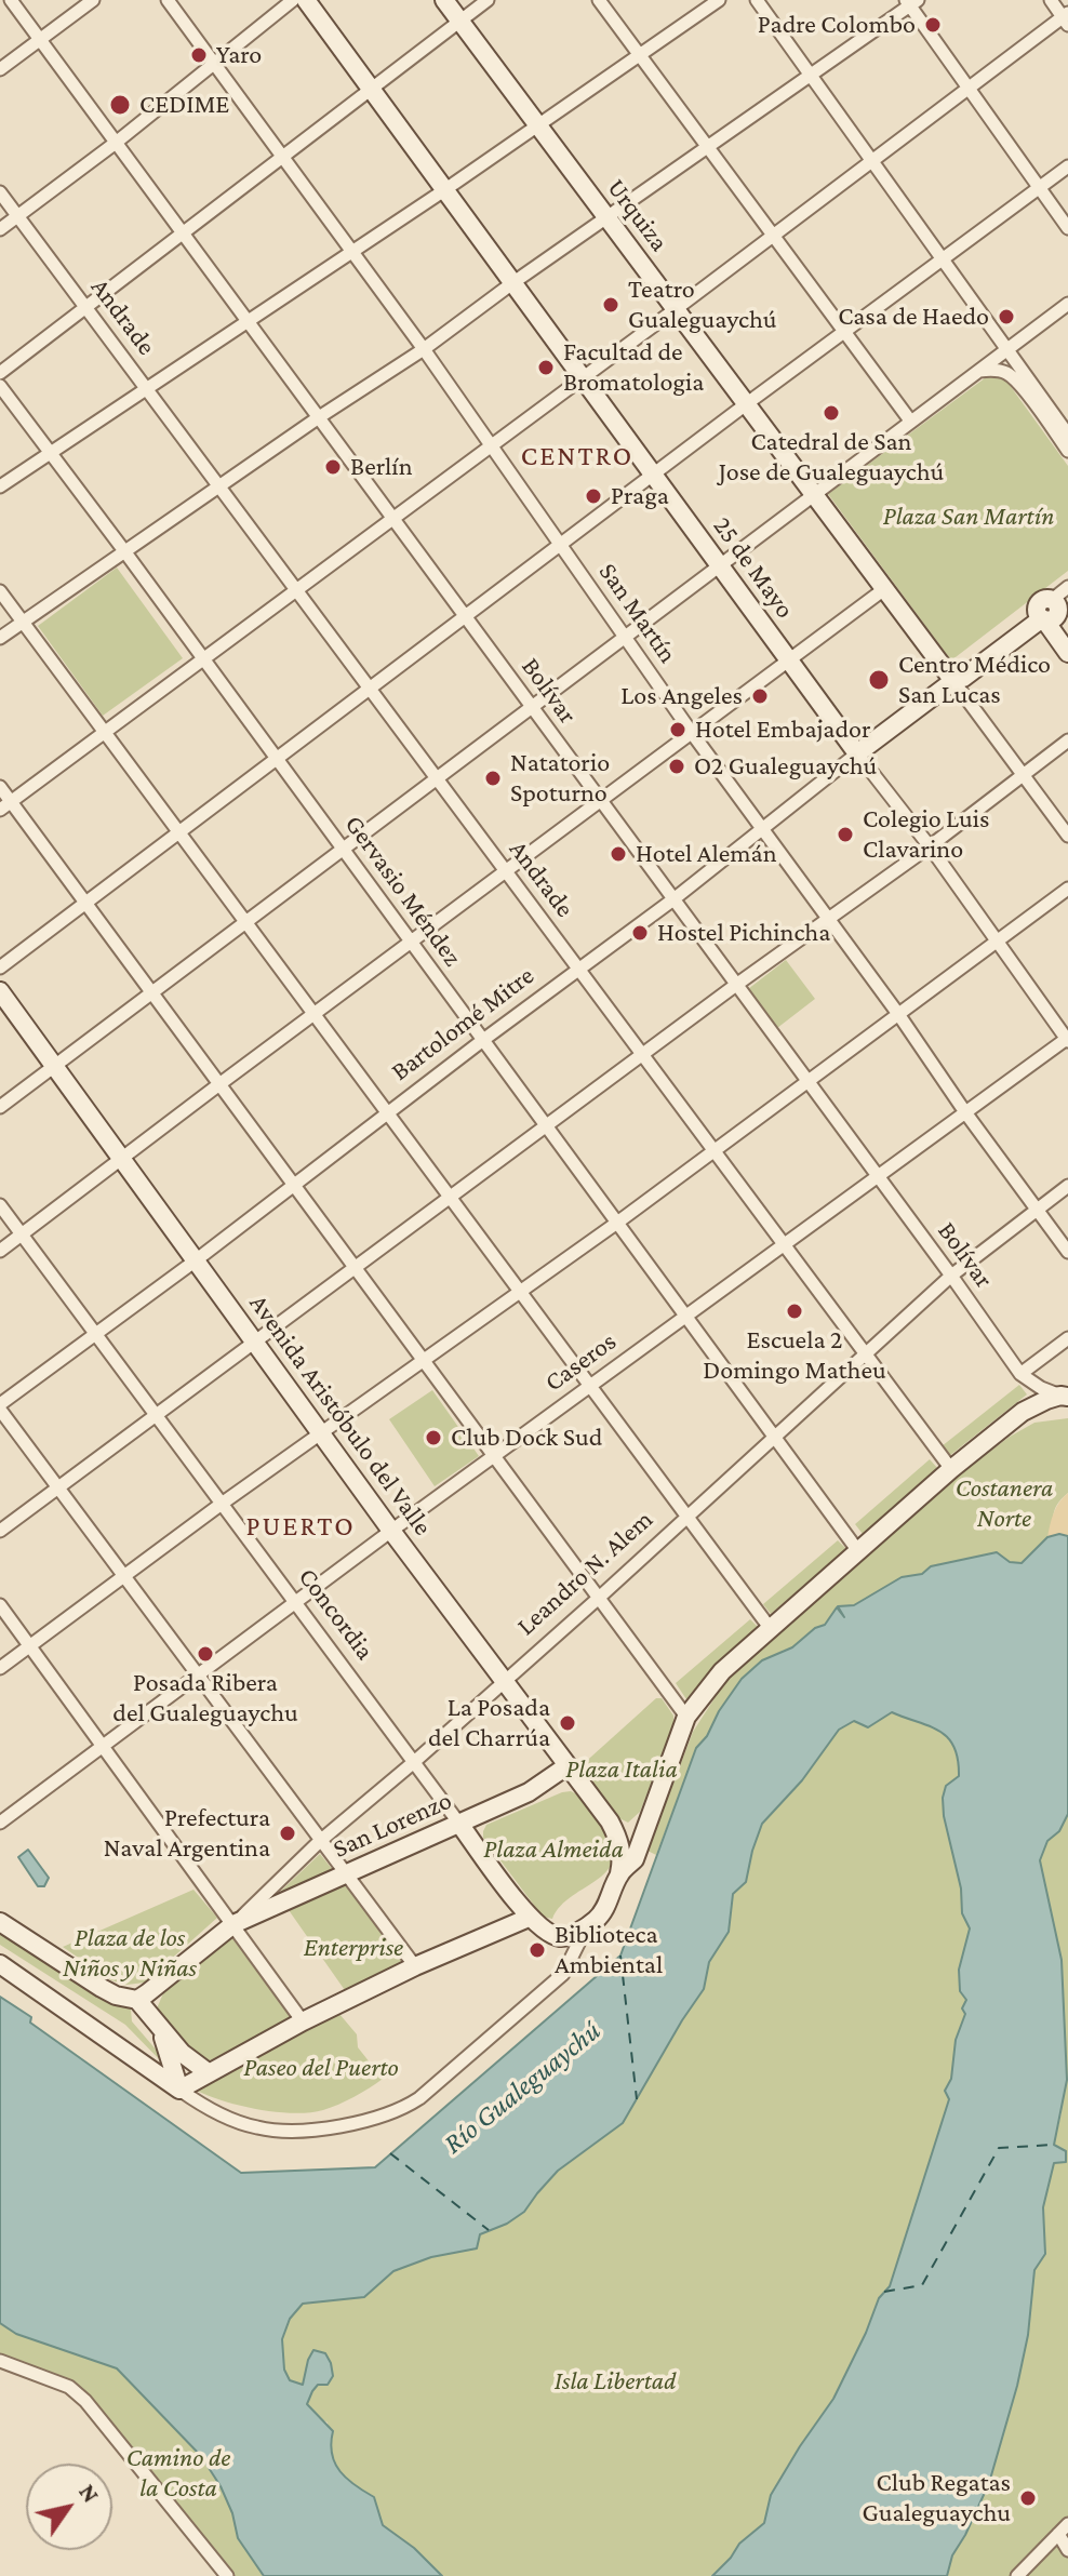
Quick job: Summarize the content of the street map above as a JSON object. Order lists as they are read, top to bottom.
{
  "streets": {
    "main road": [
      "Urquiza",
      "25 de Mayo",
      "Bartolomé Mitre",
      "Avenida Aristóbulo del Valle",
      "Leandro N. Alem",
      "Concordia",
      "San Lorenzo"
    ],
    "street": [
      "Andrade",
      "San Martín",
      "Bolívar",
      "Gervasio Méndez",
      "Caseros"
    ]
  },
  "crossings": [
    ["Urquiza", "Bartolomé Mitre"],
    ["Andrade", "Bartolomé Mitre"],
    ["Andrade", "Caseros"],
    ["Andrade", "Leandro N. Alem"],
    ["25 de Mayo", "Bartolomé Mitre"],
    ["25 de Mayo", "Caseros"],
    ["San Martín", "Bartolomé Mitre"],
    ["San Martín", "Caseros"],
    ["San Martín", "Leandro N. Alem"],
    ["Bolívar", "Bartolomé Mitre"],
    ["Bolívar", "Caseros"],
    ["Bolívar", "Leandro N. Alem"],
    ["Gervasio Méndez", "Bartolomé Mitre"],
    ["Gervasio Méndez", "Caseros"],
    ["Gervasio Méndez", "Leandro N. Alem"],
    ["Bartolomé Mitre", "Avenida Aristóbulo del Valle"],
    ["Bartolomé Mitre", "Concordia"],
    ["Caseros", "Avenida Aristóbulo del Valle"],
    ["Caseros", "Concordia"],
    ["Avenida Aristóbulo del Valle", "Leandro N. Alem"],
    ["Avenida Aristóbulo del Valle", "San Lorenzo"],
    ["Leandro N. Alem", "Concordia"],
    ["Leandro N. Alem", "San Lorenzo"],
    ["Concordia", "San Lorenzo"]
  ],
  "districts": ["CENTRO", "PUERTO"],
  "water": ["Río Gualeguaychú"],
  "parks": [
    "Plaza San Martín",
    "Costanera Norte",
    "Plaza Italia",
    "Plaza Almeida",
    "Plaza de los Niños y Niñas",
    "Enterprise",
    "Paseo del Puerto",
    "Isla Libertad",
    "Camino de la Costa"
  ],
  "places": [
    "Padre Colombo",
    "Yaro",
    "CEDIME",
    "Teatro Gualeguaychú",
    "Casa de Haedo",
    "Facultad de Bromatologia",
    "Catedral de San Jose de Gualeguaychú",
    "Berlín",
    "Praga",
    "Centro Médico San Lucas",
    "Los Angeles",
    "Hotel Embajador",
    "O2 Gualeguaychú",
    "Natatorio Spoturno",
    "Colegio Luis Clavarino",
    "Hotel Alemán",
    "Hostel Pichincha",
    "Escuela 2 Domingo Matheu",
    "Club Dock Sud",
    "Posada Ribera del Gualeguaychu",
    "La Posada del Charrúa",
    "Prefectura Naval Argentina",
    "Biblioteca Ambiental",
    "Club Regatas Gualeguaychu"
  ],
  "north": "top right"
}
